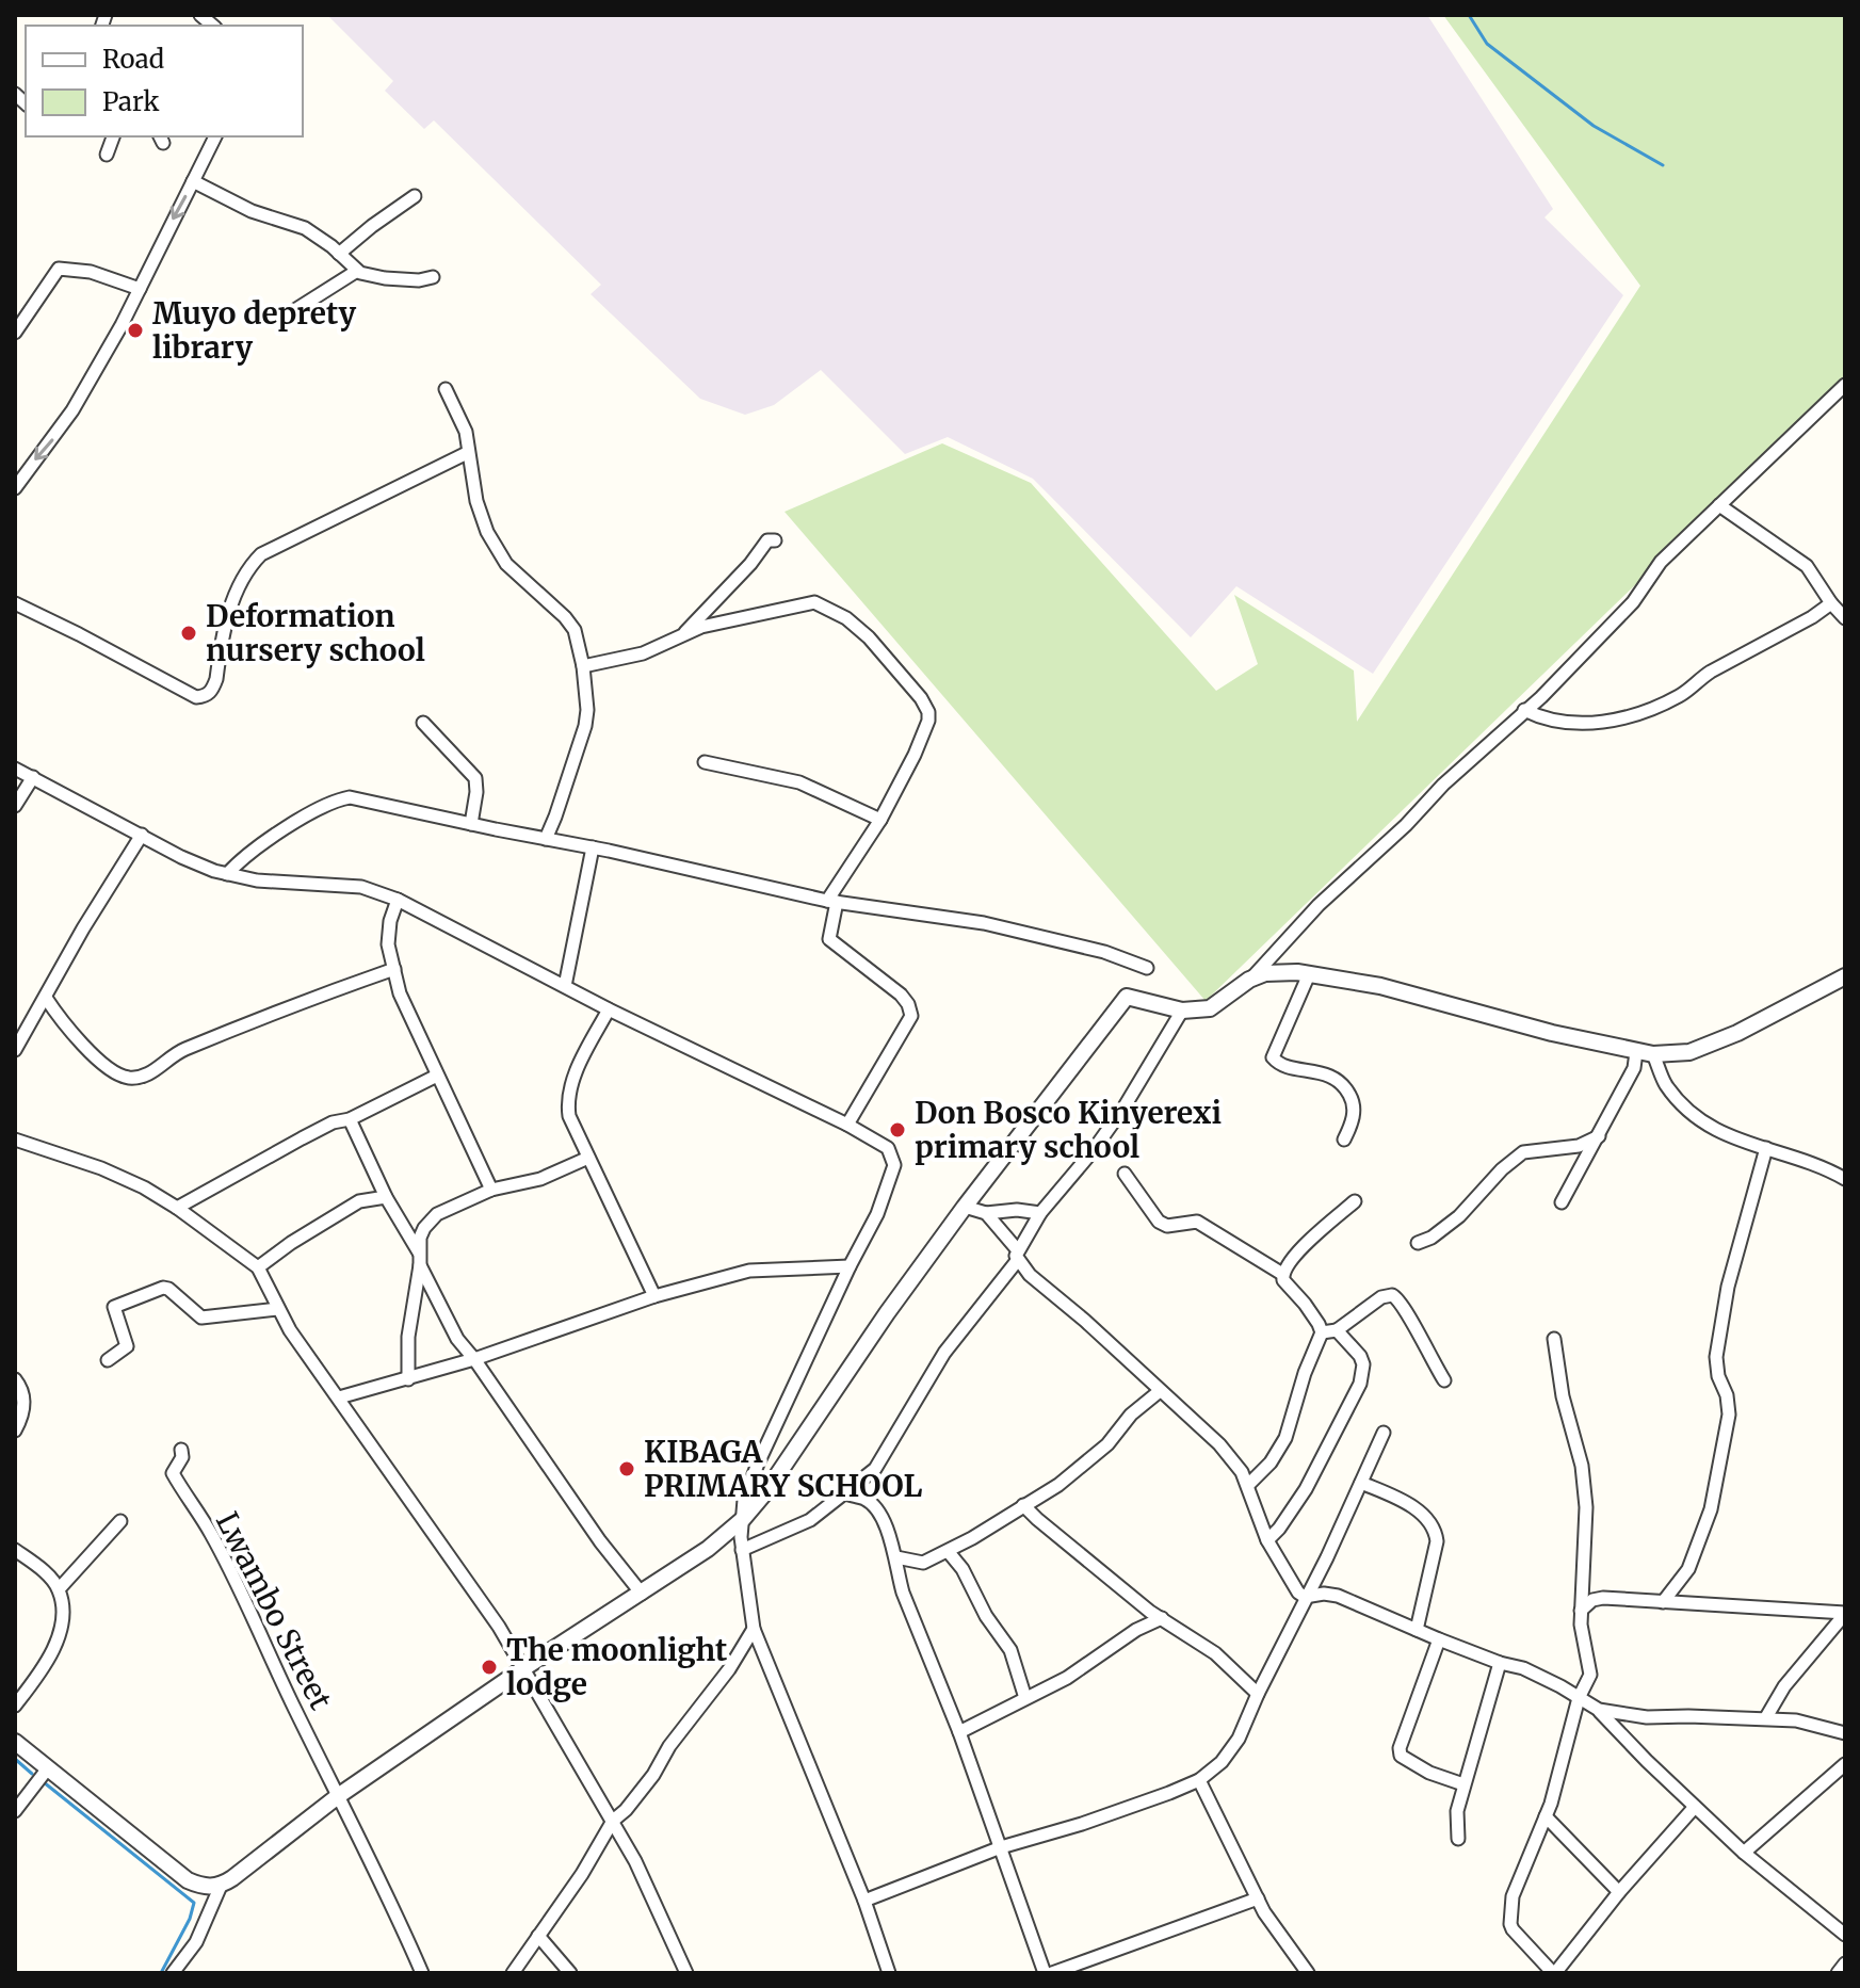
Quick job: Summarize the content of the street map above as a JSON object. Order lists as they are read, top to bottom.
{
  "streets": {
    "street": ["Lwambo Street"]
  },
  "places": [
    "Muyo deprety library",
    "Deformation nursery school",
    "Don Bosco Kinyerexi primary school",
    "KIBAGA PRIMARY SCHOOL",
    "The moonlight lodge"
  ],
  "legend": ["Road", "Park"]
}
